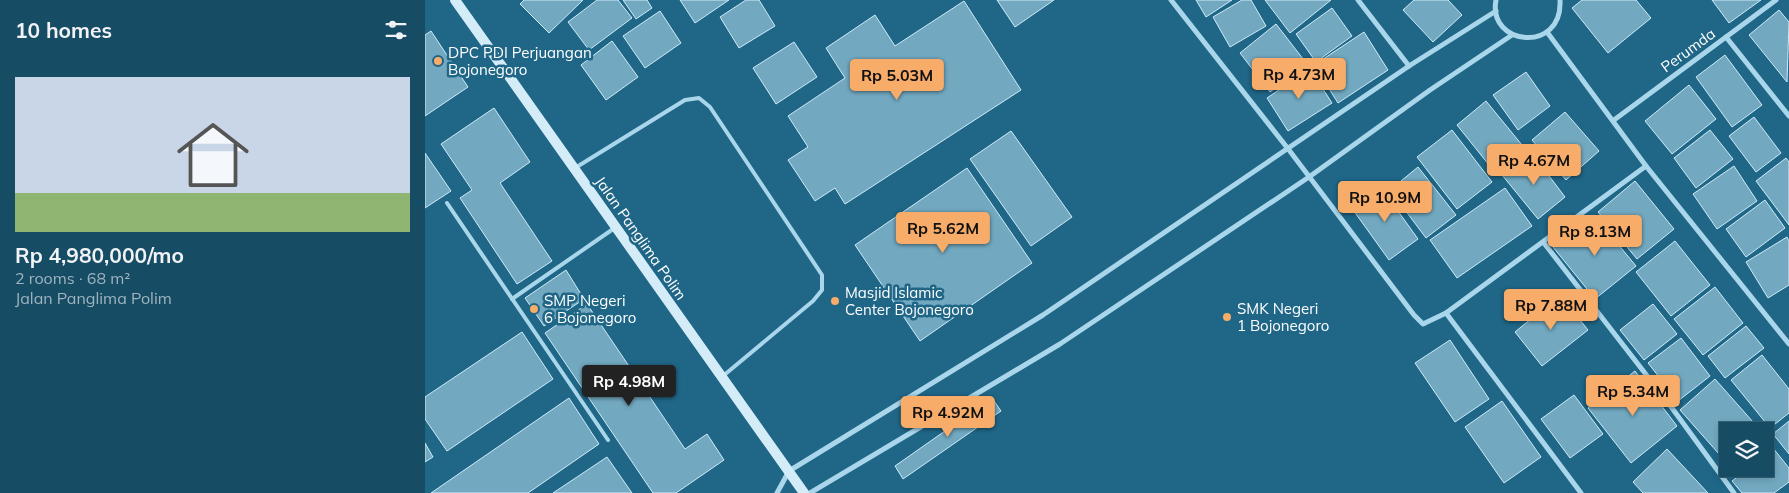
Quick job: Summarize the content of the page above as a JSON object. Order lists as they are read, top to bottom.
{
  "streets": {
    "main road": ["Jalan Panglima Polim"],
    "street": ["Perumda"]
  },
  "places": [
    "DPC PDI Perjuangan Bojonegoro",
    "Masjid Islamic Center Bojonegoro",
    "SMP Negeri 6 Bojonegoro",
    "SMK Negeri 1 Bojonegoro"
  ],
  "page": {
    "heading": "10 homes",
    "price": [
      "Rp 4.73M",
      "Rp 5.03M",
      "Rp 4.67M",
      "Rp 10.9M",
      "Rp 5.62M",
      "Rp 8.13M",
      "Rp 7.88M",
      "Rp 4.98M",
      "Rp 5.34M",
      "Rp 4.92M"
    ],
    "list": [
      {
        "name": "Rp 4,980,000/mo",
        "note": "2 rooms · 68 m² · Jalan Panglima Polim"
      }
    ]
  }
}
